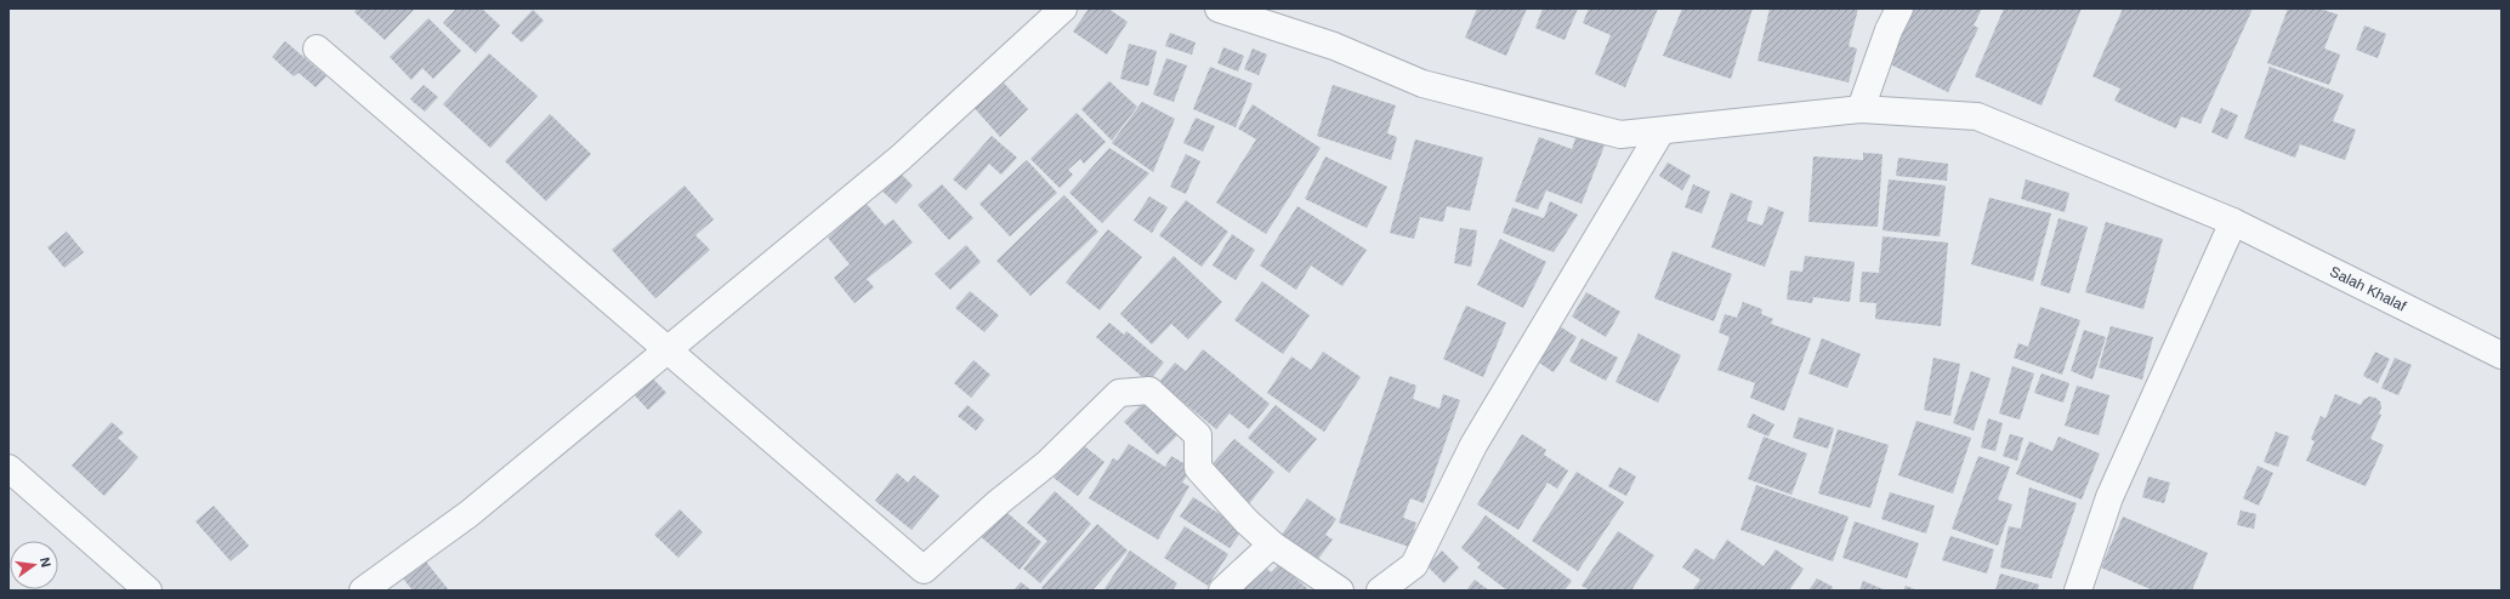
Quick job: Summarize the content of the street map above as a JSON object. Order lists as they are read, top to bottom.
{
  "streets": {
    "street": ["Salah Khalaf"]
  },
  "north": "right"
}
